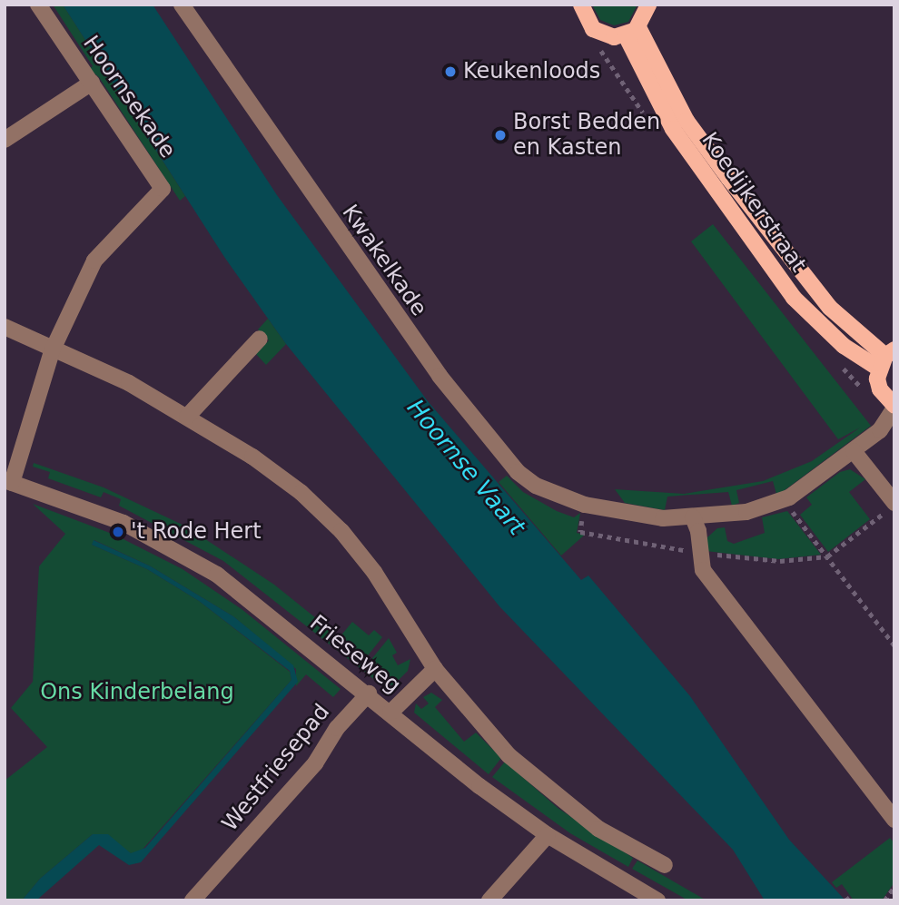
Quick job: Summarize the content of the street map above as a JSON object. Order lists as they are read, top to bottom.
{
  "streets": {
    "main road": ["Koedijkerstraat"],
    "street": [
      "Hoornsekade",
      "Kwakelkade",
      "Frieseweg",
      "Westfriesepad"
    ]
  },
  "crossings": [
    ["Frieseweg", "Westfriesepad"]
  ],
  "water": ["Hoornse Vaart"],
  "parks": ["Ons Kinderbelang"],
  "places": ["Keukenloods", "Borst Bedden en Kasten", "'t Rode Hert"]
}
